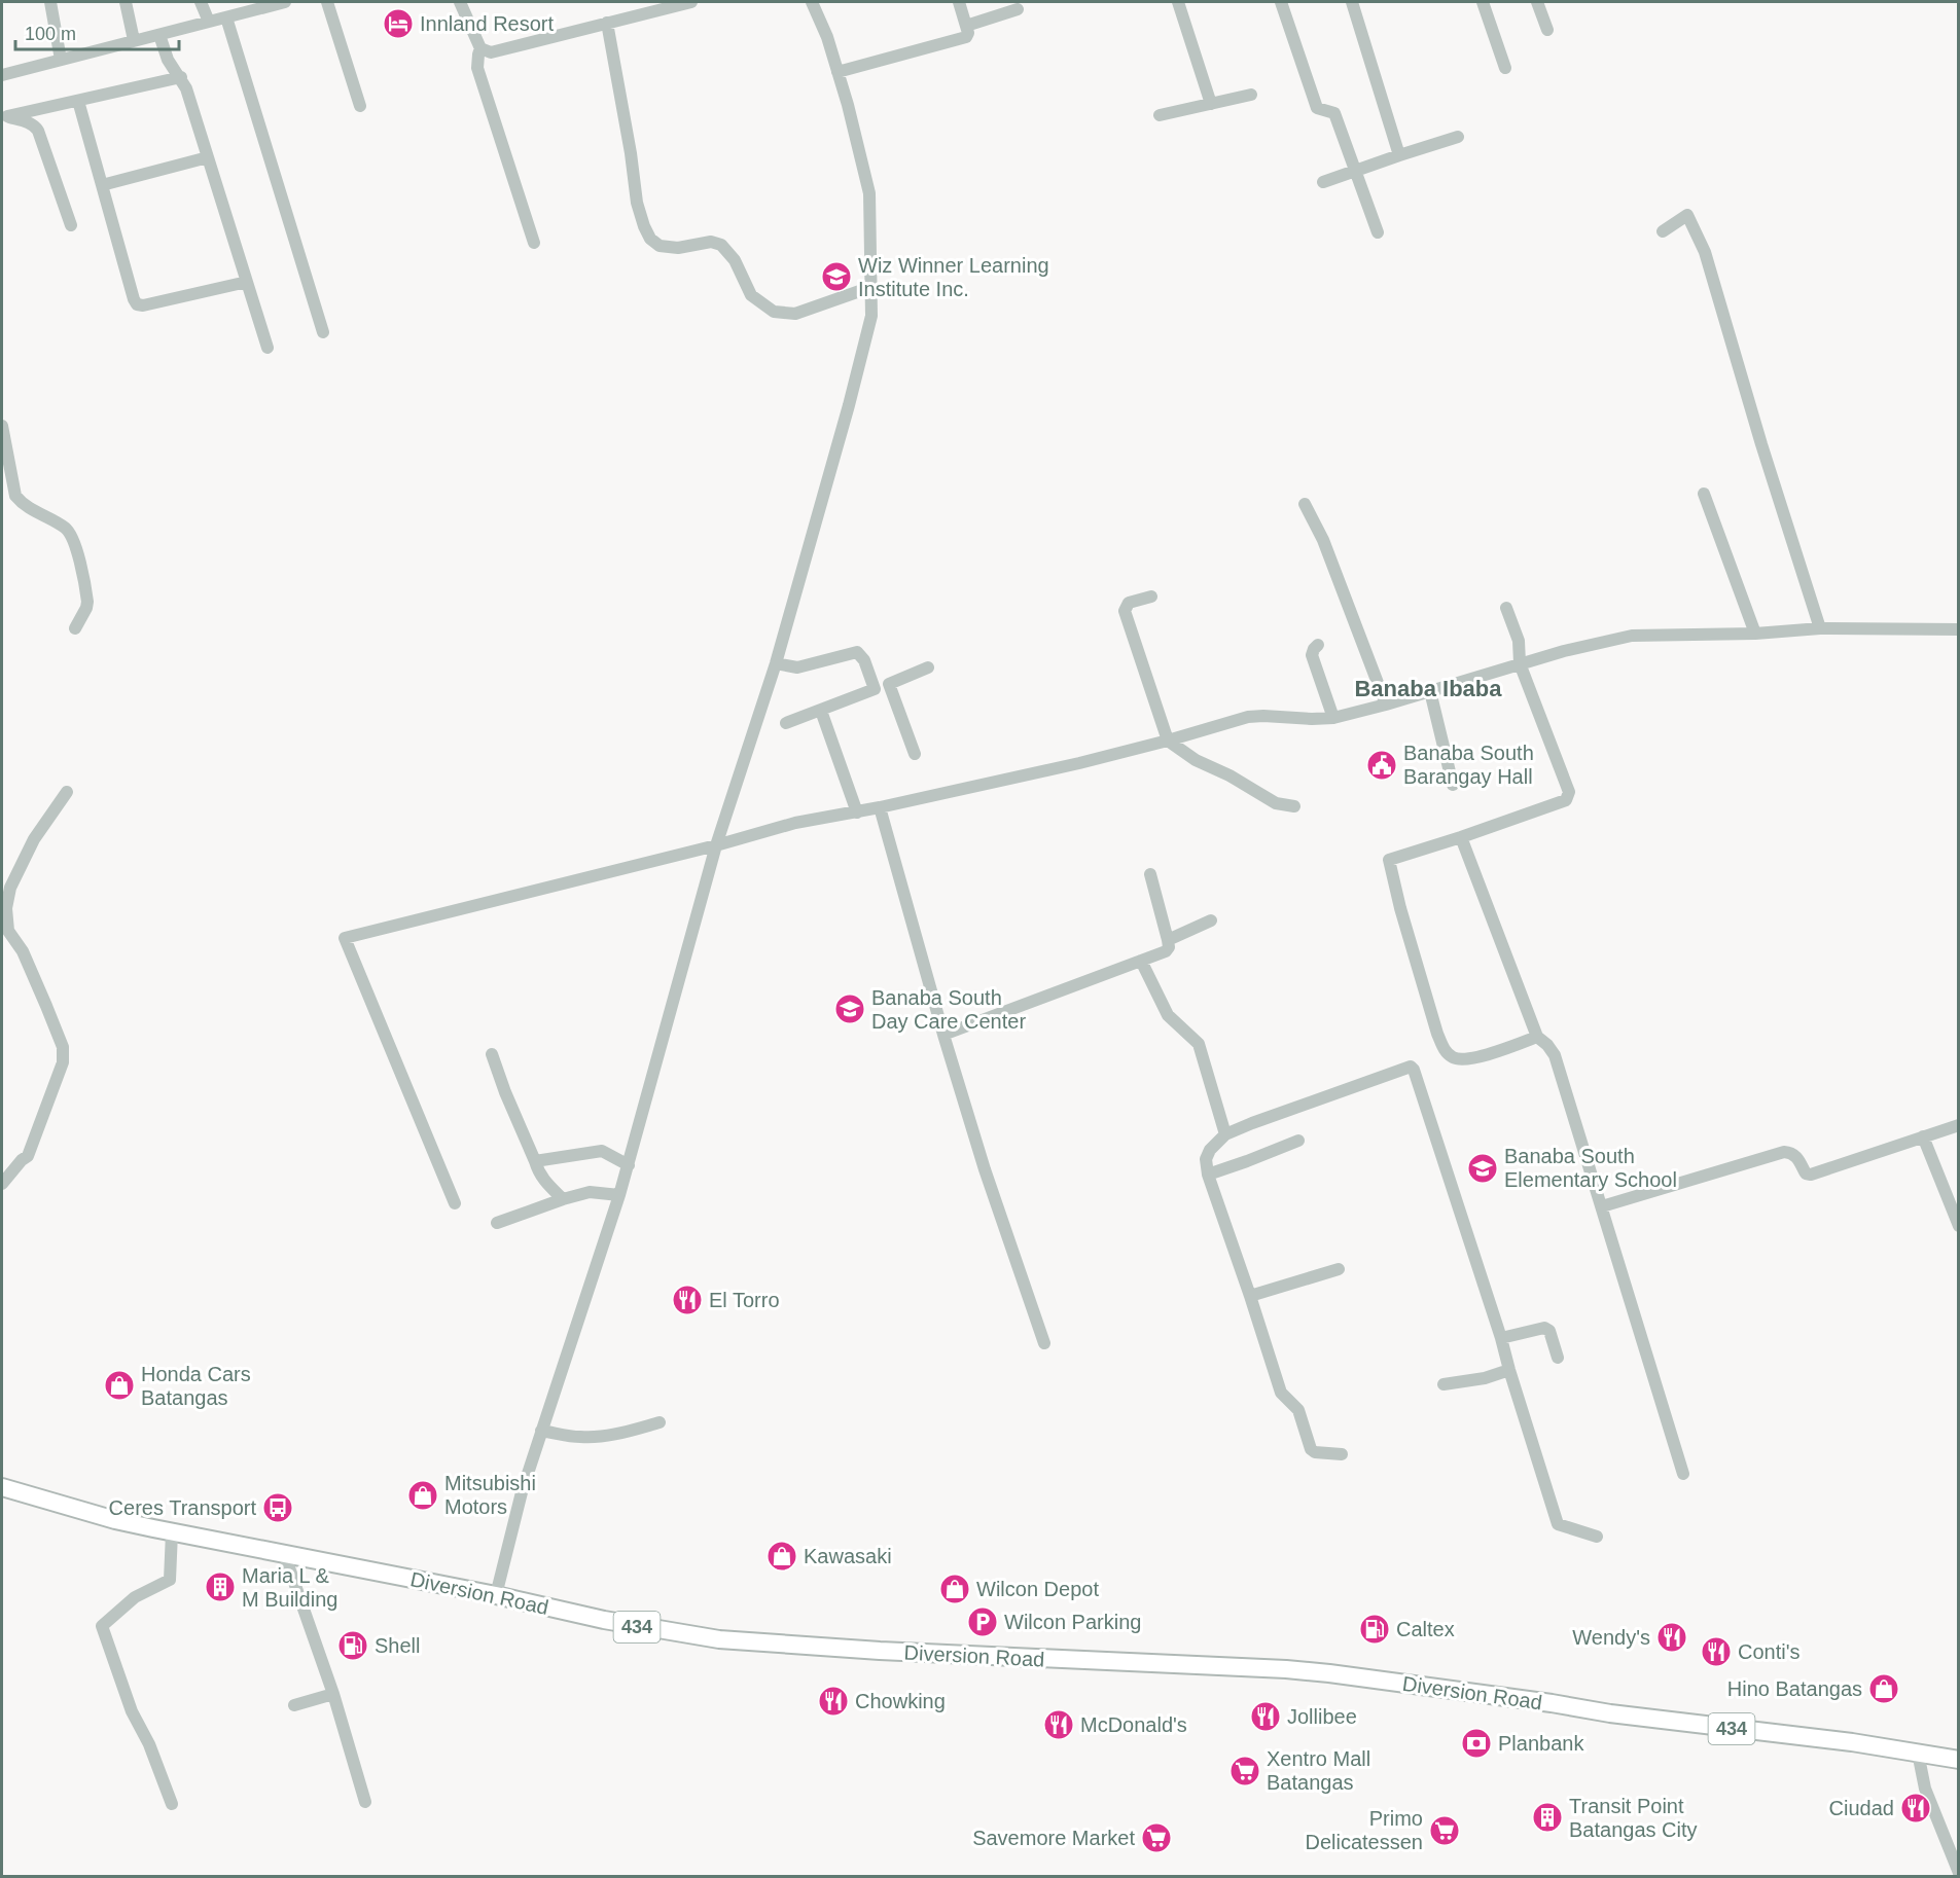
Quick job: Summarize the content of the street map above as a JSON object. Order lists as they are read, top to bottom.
{
  "streets": {
    "highway": ["Diversion Road", "434"]
  },
  "districts": ["Banaba Ibaba"],
  "places": {
    "hotel": ["Innland Resort"],
    "school or university": ["Wiz Winner Learning Institute Inc.", "Banaba South Day Care Center", "Banaba South Elementary School"],
    "public building": ["Banaba South Barangay Hall"],
    "restaurant": [
      "El Torro",
      "Wendy's",
      "Conti's",
      "Chowking",
      "Jollibee",
      "McDonald's",
      "Ciudad"
    ],
    "shop": [
      "Honda Cars Batangas",
      "Mitsubishi Motors",
      "Kawasaki",
      "Wilcon Depot",
      "Hino Batangas"
    ],
    "bus stop": ["Ceres Transport"],
    "building": ["Maria L & M Building", "Transit Point Batangas City"],
    "parking": ["Wilcon Parking"],
    "fuel station": ["Caltex", "Shell"],
    "bank": ["Planbank"],
    "supermarket": ["Xentro Mall Batangas", "Primo Delicatessen", "Savemore Market"]
  },
  "scale_bar": "100 m"
}
